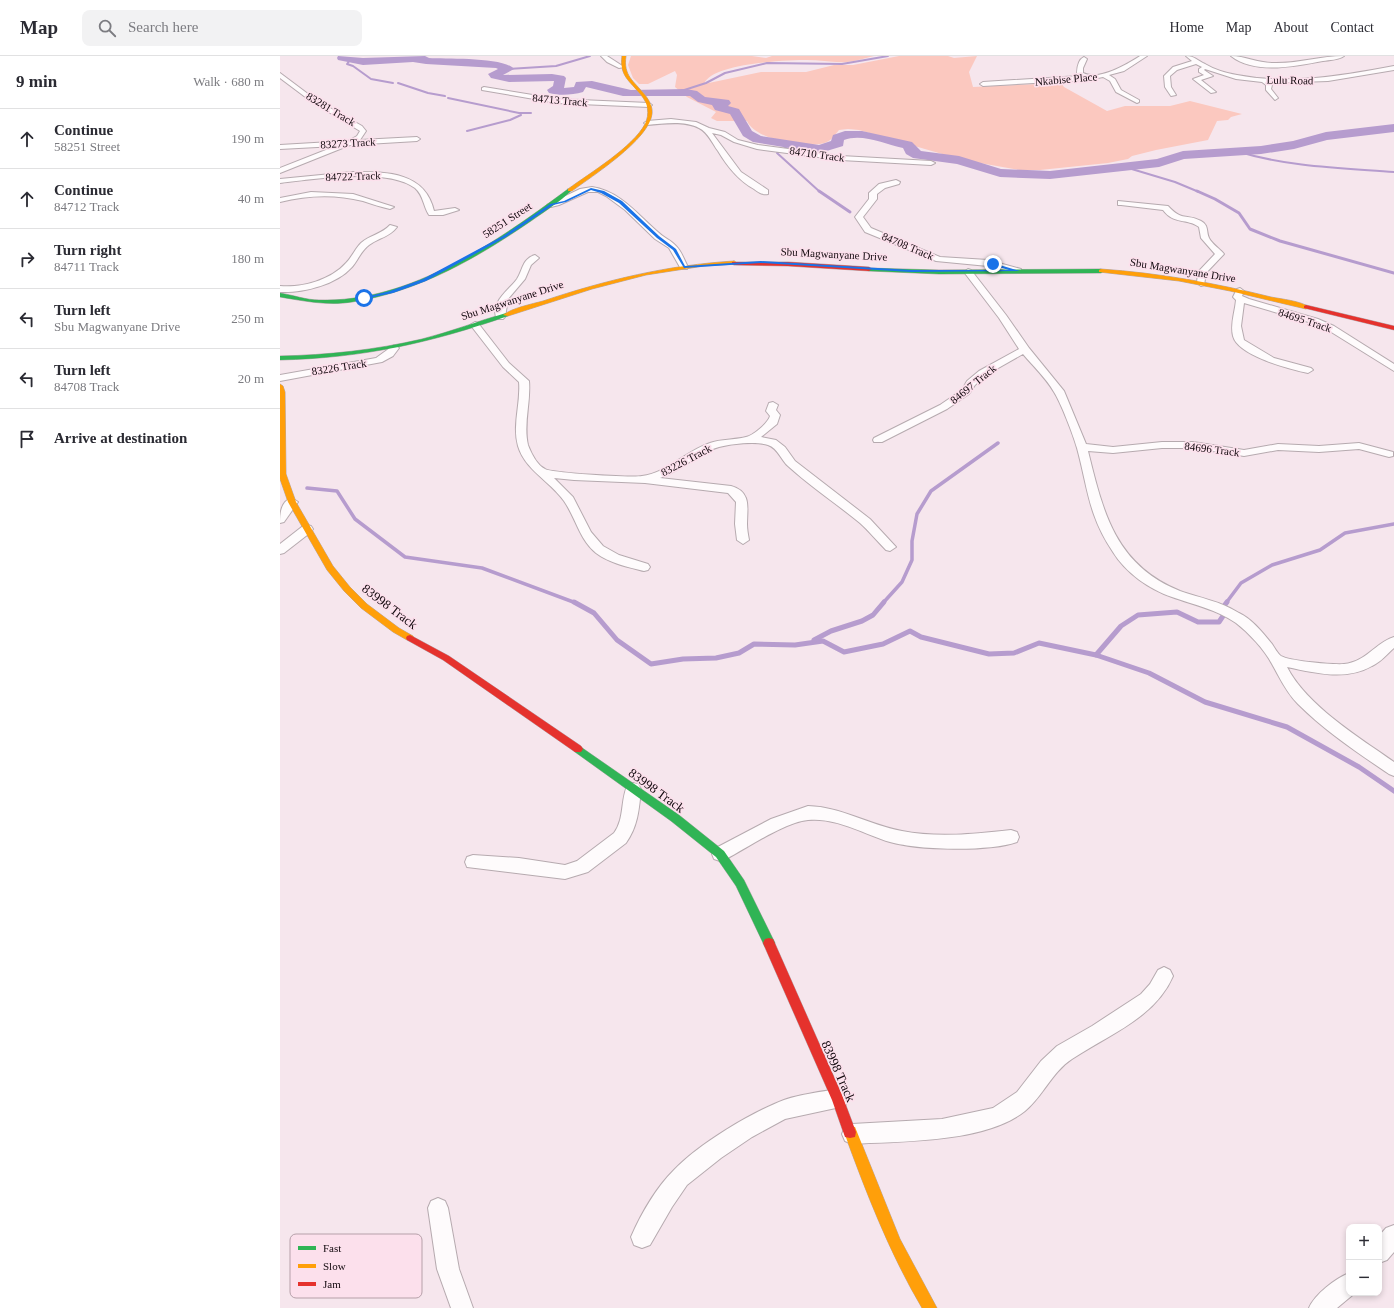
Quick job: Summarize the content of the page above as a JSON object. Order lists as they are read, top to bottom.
{
  "streets": {
    "street": [
      "Nkabise Place",
      "Lulu Road",
      "84713 Track",
      "83281 Track",
      "83273 Track",
      "84710 Track",
      "84722 Track",
      "58251 Street",
      "84708 Track",
      "Sbu Magwanyane Drive",
      "84695 Track",
      "83226 Track",
      "84697 Track",
      "84696 Track",
      "83998 Track"
    ]
  },
  "crossings": [
    ["83281 Track", "83273 Track"],
    ["84708 Track", "Sbu Magwanyane Drive"],
    ["Sbu Magwanyane Drive", "84695 Track"],
    ["Sbu Magwanyane Drive", "83226 Track"]
  ],
  "legend": ["Fast", "Slow", "Jam"],
  "page": {
    "header": "Map",
    "search": "Search here",
    "nav": [
      "Home",
      "Map",
      "About",
      "Contact"
    ],
    "heading": ["9 min", "Walk · 680 m"],
    "list": [
      ["Continue", "58251 Street", "190 m"],
      ["Continue", "84712 Track", "40 m"],
      ["Turn right", "84711 Track", "180 m"],
      ["Turn left", "Sbu Magwanyane Drive", "250 m"],
      ["Turn left", "84708 Track", "20 m"],
      "Arrive at destination"
    ],
    "map_buttons": ["+", "−"]
  }
}
